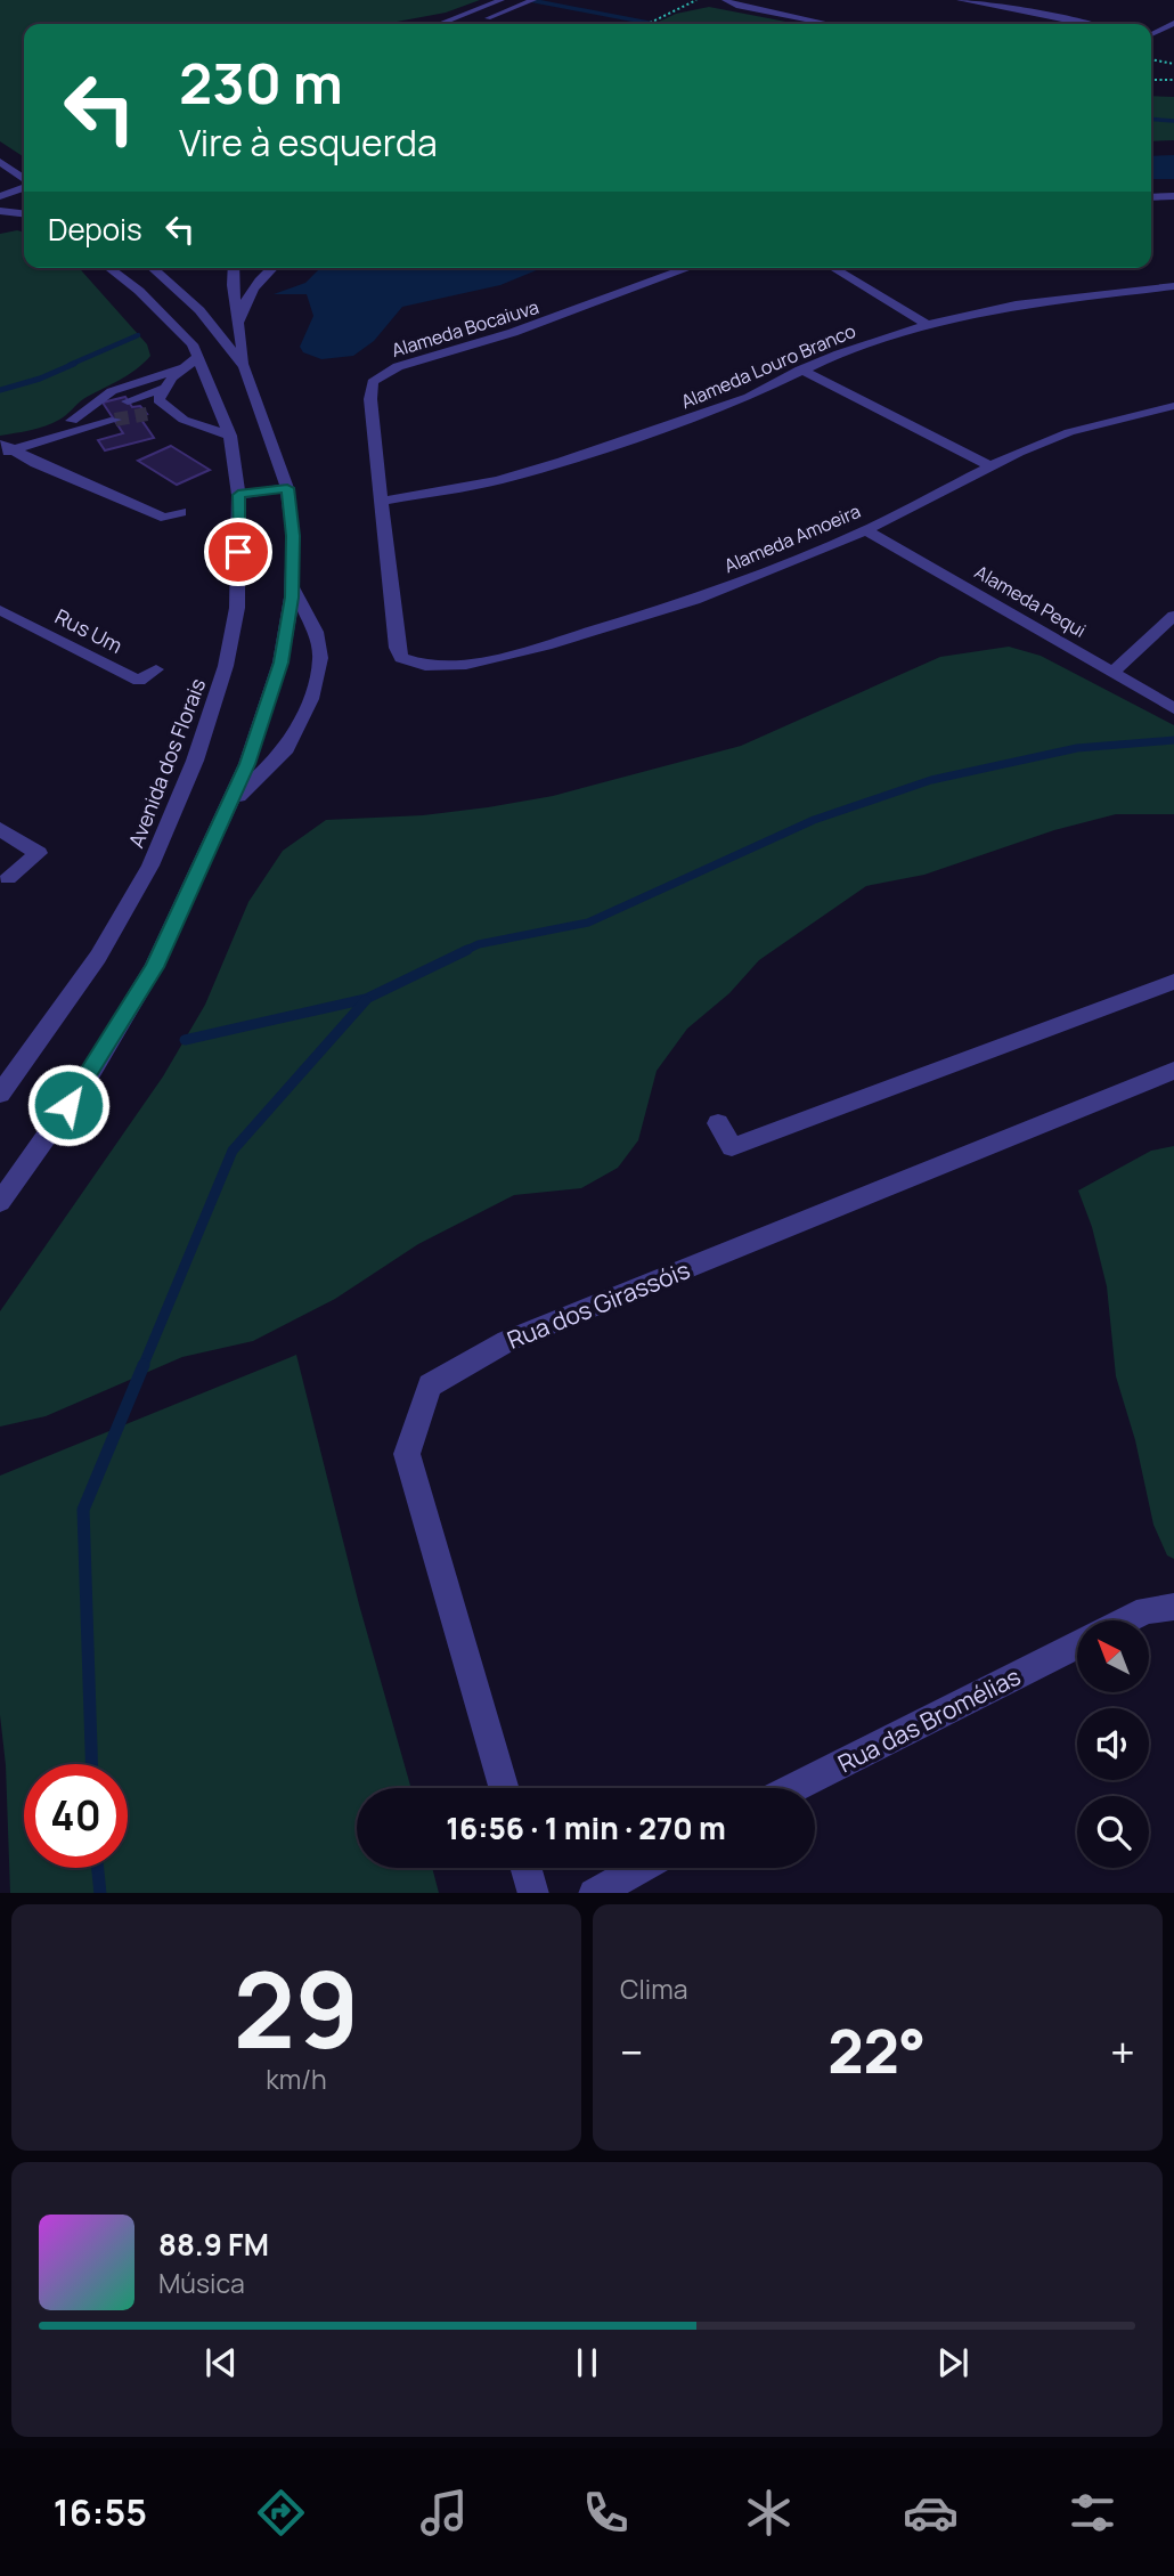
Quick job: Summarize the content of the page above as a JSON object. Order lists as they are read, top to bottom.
{
  "streets": {
    "street": [
      "Alameda Bocaiuva",
      "Alameda Louro Branco",
      "Alameda Amoeira",
      "Alameda Pequi",
      "Rus Um",
      "Avenida dos Florais",
      "Rua dos Girassóis",
      "Rua das Bromélias"
    ]
  },
  "crossings": [
    ["Alameda Bocaiuva", "Alameda Louro Branco"],
    ["Alameda Bocaiuva", "Alameda Amoeira"],
    ["Alameda Amoeira", "Alameda Pequi"]
  ],
  "north": "top left",
  "page": {
    "turn": ["230 m", "Vire à esquerda"],
    "then": "Depois",
    "limit": "40",
    "trip": "16:56 · 1 min · 270 m",
    "tile": [
      ["29", "km/h"],
      "Clima"
    ],
    "heat": ["−", "22°", "+"],
    "song": ["88.9 FM", "Música"],
    "tabs": "16:55"
  }
}
